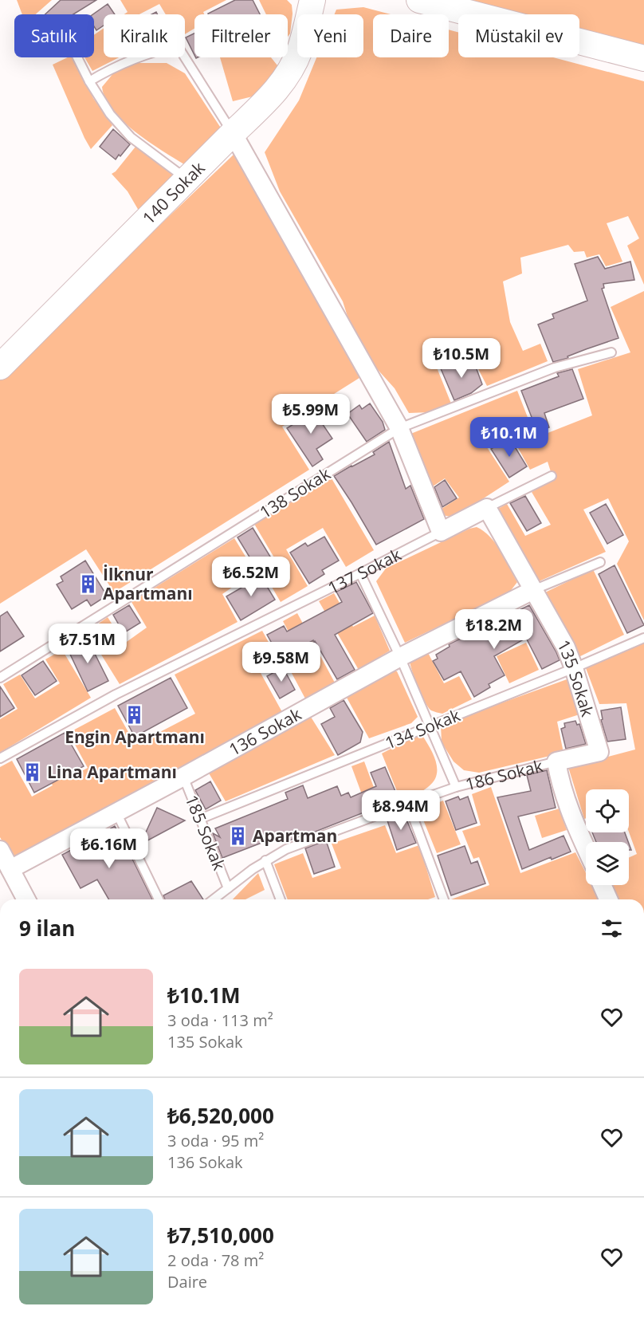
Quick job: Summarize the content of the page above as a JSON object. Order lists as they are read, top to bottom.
{
  "streets": {
    "main road": ["140 Sokak"],
    "street": [
      "137 Sokak",
      "135 Sokak",
      "136 Sokak",
      "186 Sokak"
    ],
    "lane": ["138 Sokak", "134 Sokak", "185 Sokak"]
  },
  "crossings": [
    ["137 Sokak", "135 Sokak"],
    ["135 Sokak", "134 Sokak"],
    ["135 Sokak", "136 Sokak"],
    ["135 Sokak", "186 Sokak"],
    ["134 Sokak", "185 Sokak"],
    ["136 Sokak", "185 Sokak"],
    ["186 Sokak", "185 Sokak"]
  ],
  "places": {
    "building": [
      "İlknur Apartmanı",
      "Engin Apartmanı",
      "Lina Apartmanı",
      "Apartman"
    ]
  },
  "page": {
    "chip": [
      "Satılık",
      "Kiralık",
      "Filtreler",
      "Yeni",
      "Daire",
      "Müstakil ev"
    ],
    "price": [
      "₺10.5M",
      "₺5.99M",
      "₺10.1M",
      "₺6.52M",
      "₺18.2M",
      "₺7.51M",
      "₺9.58M",
      "₺8.94M",
      "₺6.16M"
    ],
    "heading": "9 ilan",
    "list": [
      {
        "name": "₺10.1M",
        "note": "3 oda · 113 m² · 135 Sokak"
      },
      {
        "name": "₺6,520,000",
        "note": "3 oda · 95 m² · 136 Sokak"
      },
      {
        "name": "₺7,510,000",
        "note": "2 oda · 78 m² · Daire"
      }
    ]
  }
}
